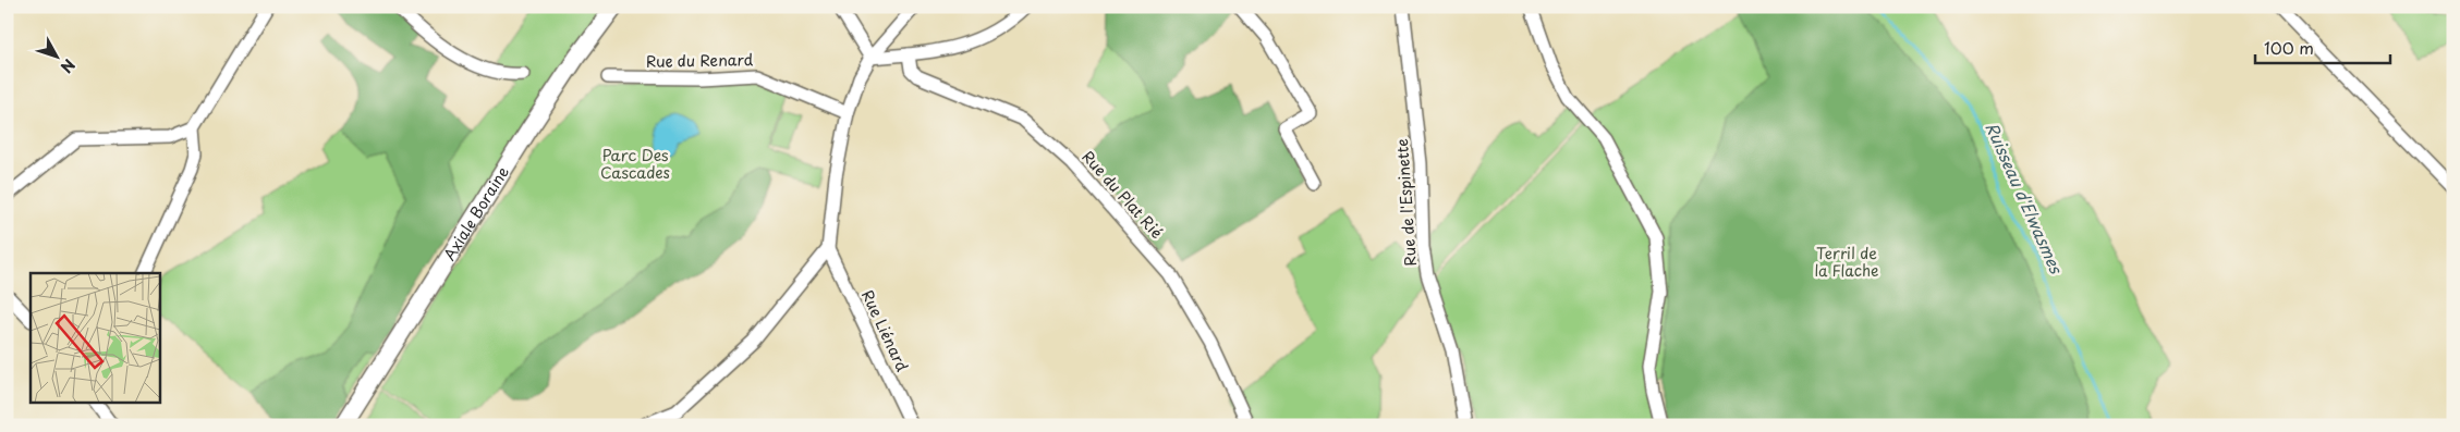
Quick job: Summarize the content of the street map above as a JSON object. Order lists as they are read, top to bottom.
{
  "streets": {
    "main road": ["Axiale Boraine"],
    "street": [
      "Rue du Renard",
      "Rue du Plat Rié",
      "Rue de l'Espinette",
      "Rue Liénard"
    ]
  },
  "water": ["Ruisseau d'Elwasmes"],
  "parks": ["Parc Des Cascades", "Terril de la Flache"],
  "scale_bar": "100 m",
  "north": "bottom right"
}
